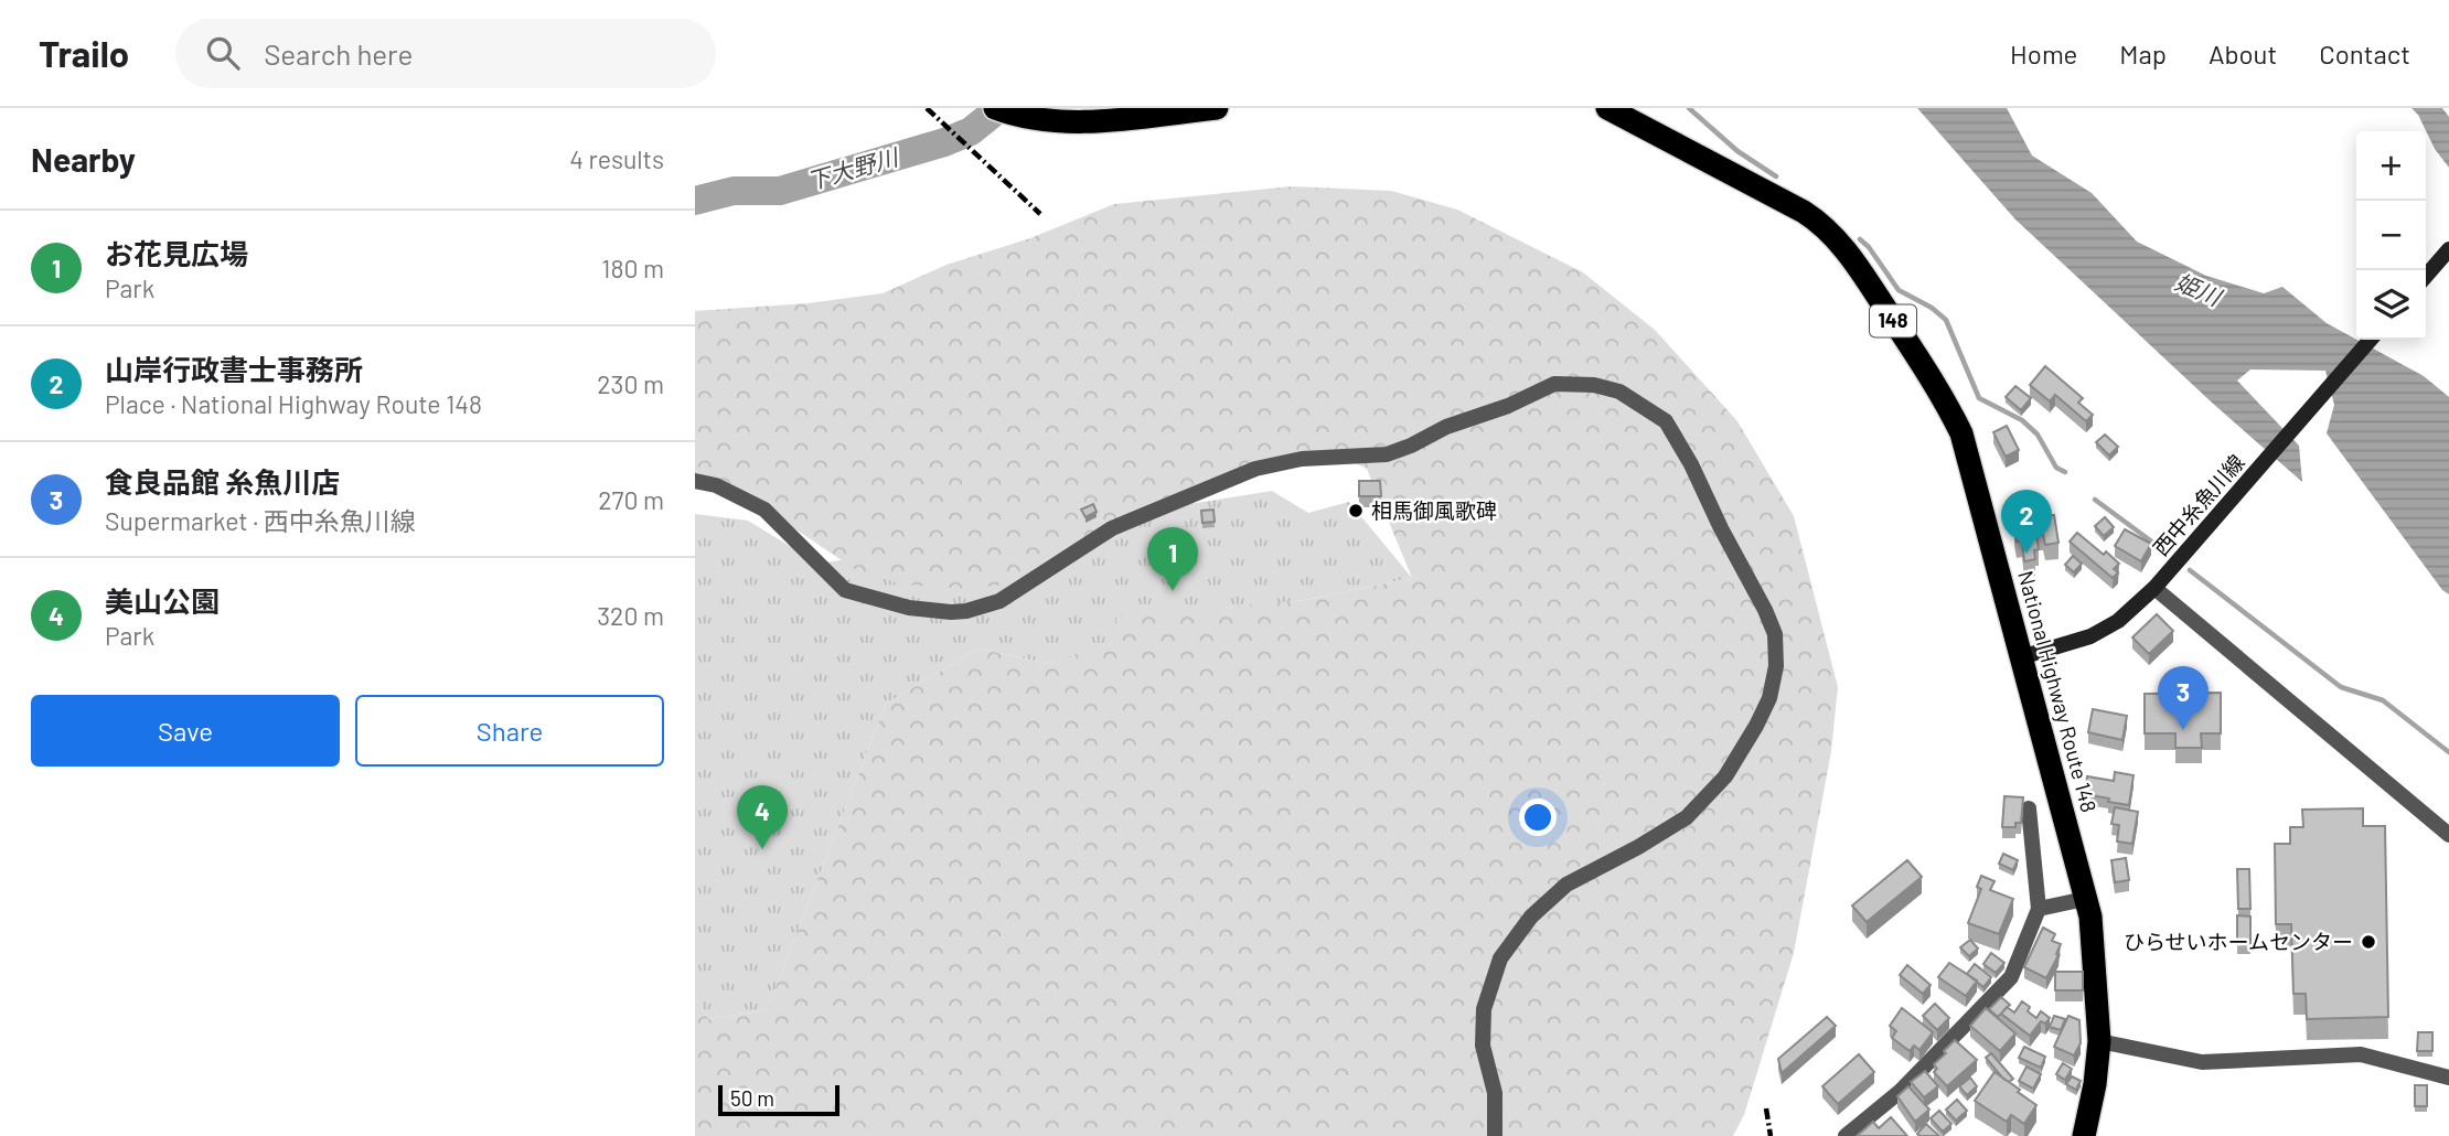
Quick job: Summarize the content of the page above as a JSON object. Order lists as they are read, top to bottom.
{
  "streets": {
    "highway": ["148", "National Highway Route 148"],
    "main road": ["西中糸魚川線"]
  },
  "crossings": [
    ["西中糸魚川線", "National Highway Route 148"]
  ],
  "water": ["下大野川", "姫川"],
  "places": ["相馬御風歌碑", "ひらせいホームセンター"],
  "scale_bar": "50 m",
  "page": {
    "header": "Trailo",
    "search": "Search here",
    "nav": [
      "Home",
      "Map",
      "About",
      "Contact"
    ],
    "heading": ["Nearby", "4 results"],
    "map_buttons": ["+", "−"],
    "list": [
      {
        "mark": "1",
        "name": "お花見広場",
        "note": "Park",
        "value": "180 m"
      },
      {
        "mark": "2",
        "name": "山岸行政書士事務所",
        "note": "Place · National Highway Route 148",
        "value": "230 m"
      },
      {
        "mark": "3",
        "name": "食良品館 糸魚川店",
        "note": "Supermarket · 西中糸魚川線",
        "value": "270 m"
      },
      {
        "mark": "4",
        "name": "美山公園",
        "note": "Park",
        "value": "320 m"
      }
    ],
    "pins": [
      "2",
      "1",
      "3",
      "4"
    ],
    "buttons": ["Save", "Share"],
    "scale": "50 m"
  }
}
